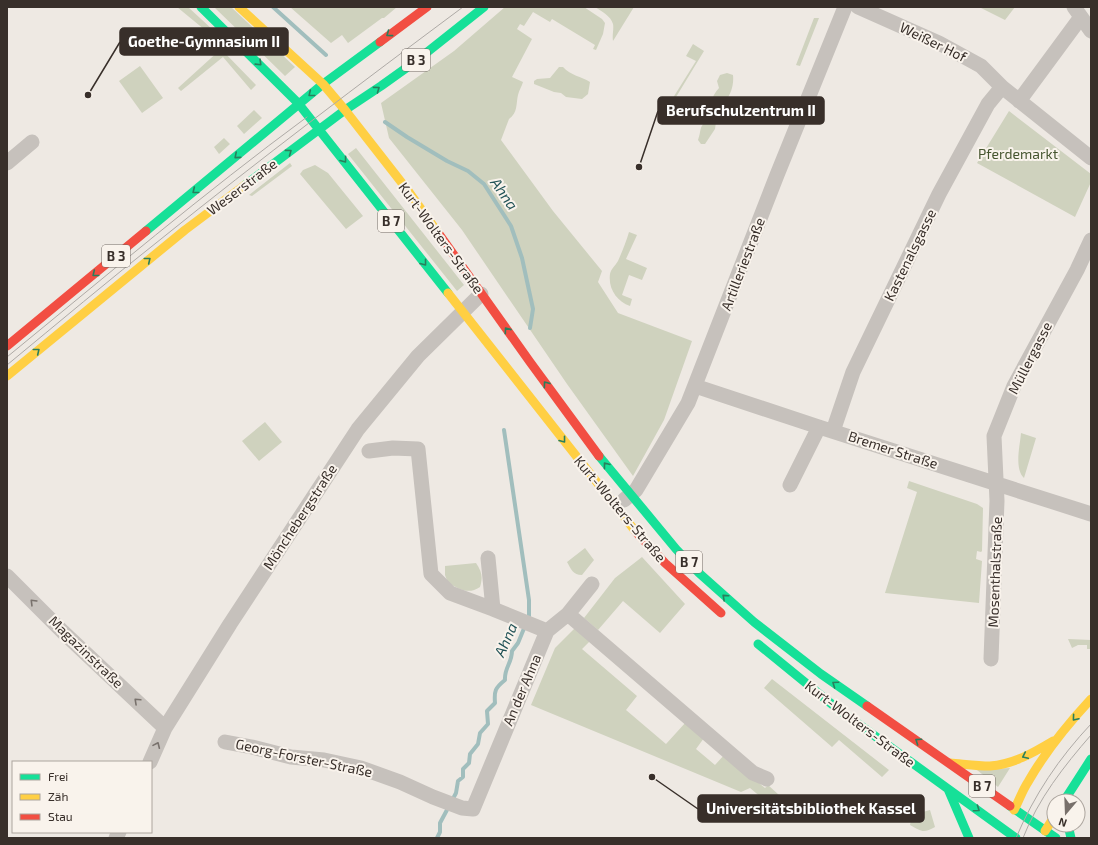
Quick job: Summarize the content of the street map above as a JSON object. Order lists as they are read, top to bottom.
{
  "streets": {
    "main road": [
      "B 3",
      "Weserstraße",
      "B 7",
      "Kurt-Wolters-Straße"
    ],
    "street": [
      "Weißer Hof",
      "Kastenalsgasse",
      "Artilleriestraße",
      "Müllergasse",
      "Bremer Straße",
      "Mönchebergstraße",
      "Mosenthalstraße",
      "Magazinstraße",
      "An der Ahna",
      "Georg-Forster-Straße"
    ]
  },
  "crossings": [
    ["Weißer Hof", "Kastenalsgasse"],
    ["Weserstraße", "B 7"],
    ["Weserstraße", "Kurt-Wolters-Straße"],
    ["B 7", "Kurt-Wolters-Straße"],
    ["Kurt-Wolters-Straße", "Artilleriestraße"],
    ["Kurt-Wolters-Straße", "Mönchebergstraße"],
    ["Kastenalsgasse", "Bremer Straße"],
    ["Artilleriestraße", "Bremer Straße"],
    ["Müllergasse", "Bremer Straße"],
    ["Müllergasse", "Mosenthalstraße"],
    ["Bremer Straße", "Mosenthalstraße"],
    ["Mönchebergstraße", "Magazinstraße"],
    ["An der Ahna", "Georg-Forster-Straße"]
  ],
  "one_way": ["Magazinstraße"],
  "water": ["Ahna"],
  "parks": ["Pferdemarkt"],
  "places": ["Goethe-Gymnasium II", "Berufschulzentrum II", "Universitätsbibliothek Kassel"],
  "legend": ["Frei", "Zäh", "Stau"],
  "north": "bottom"
}
